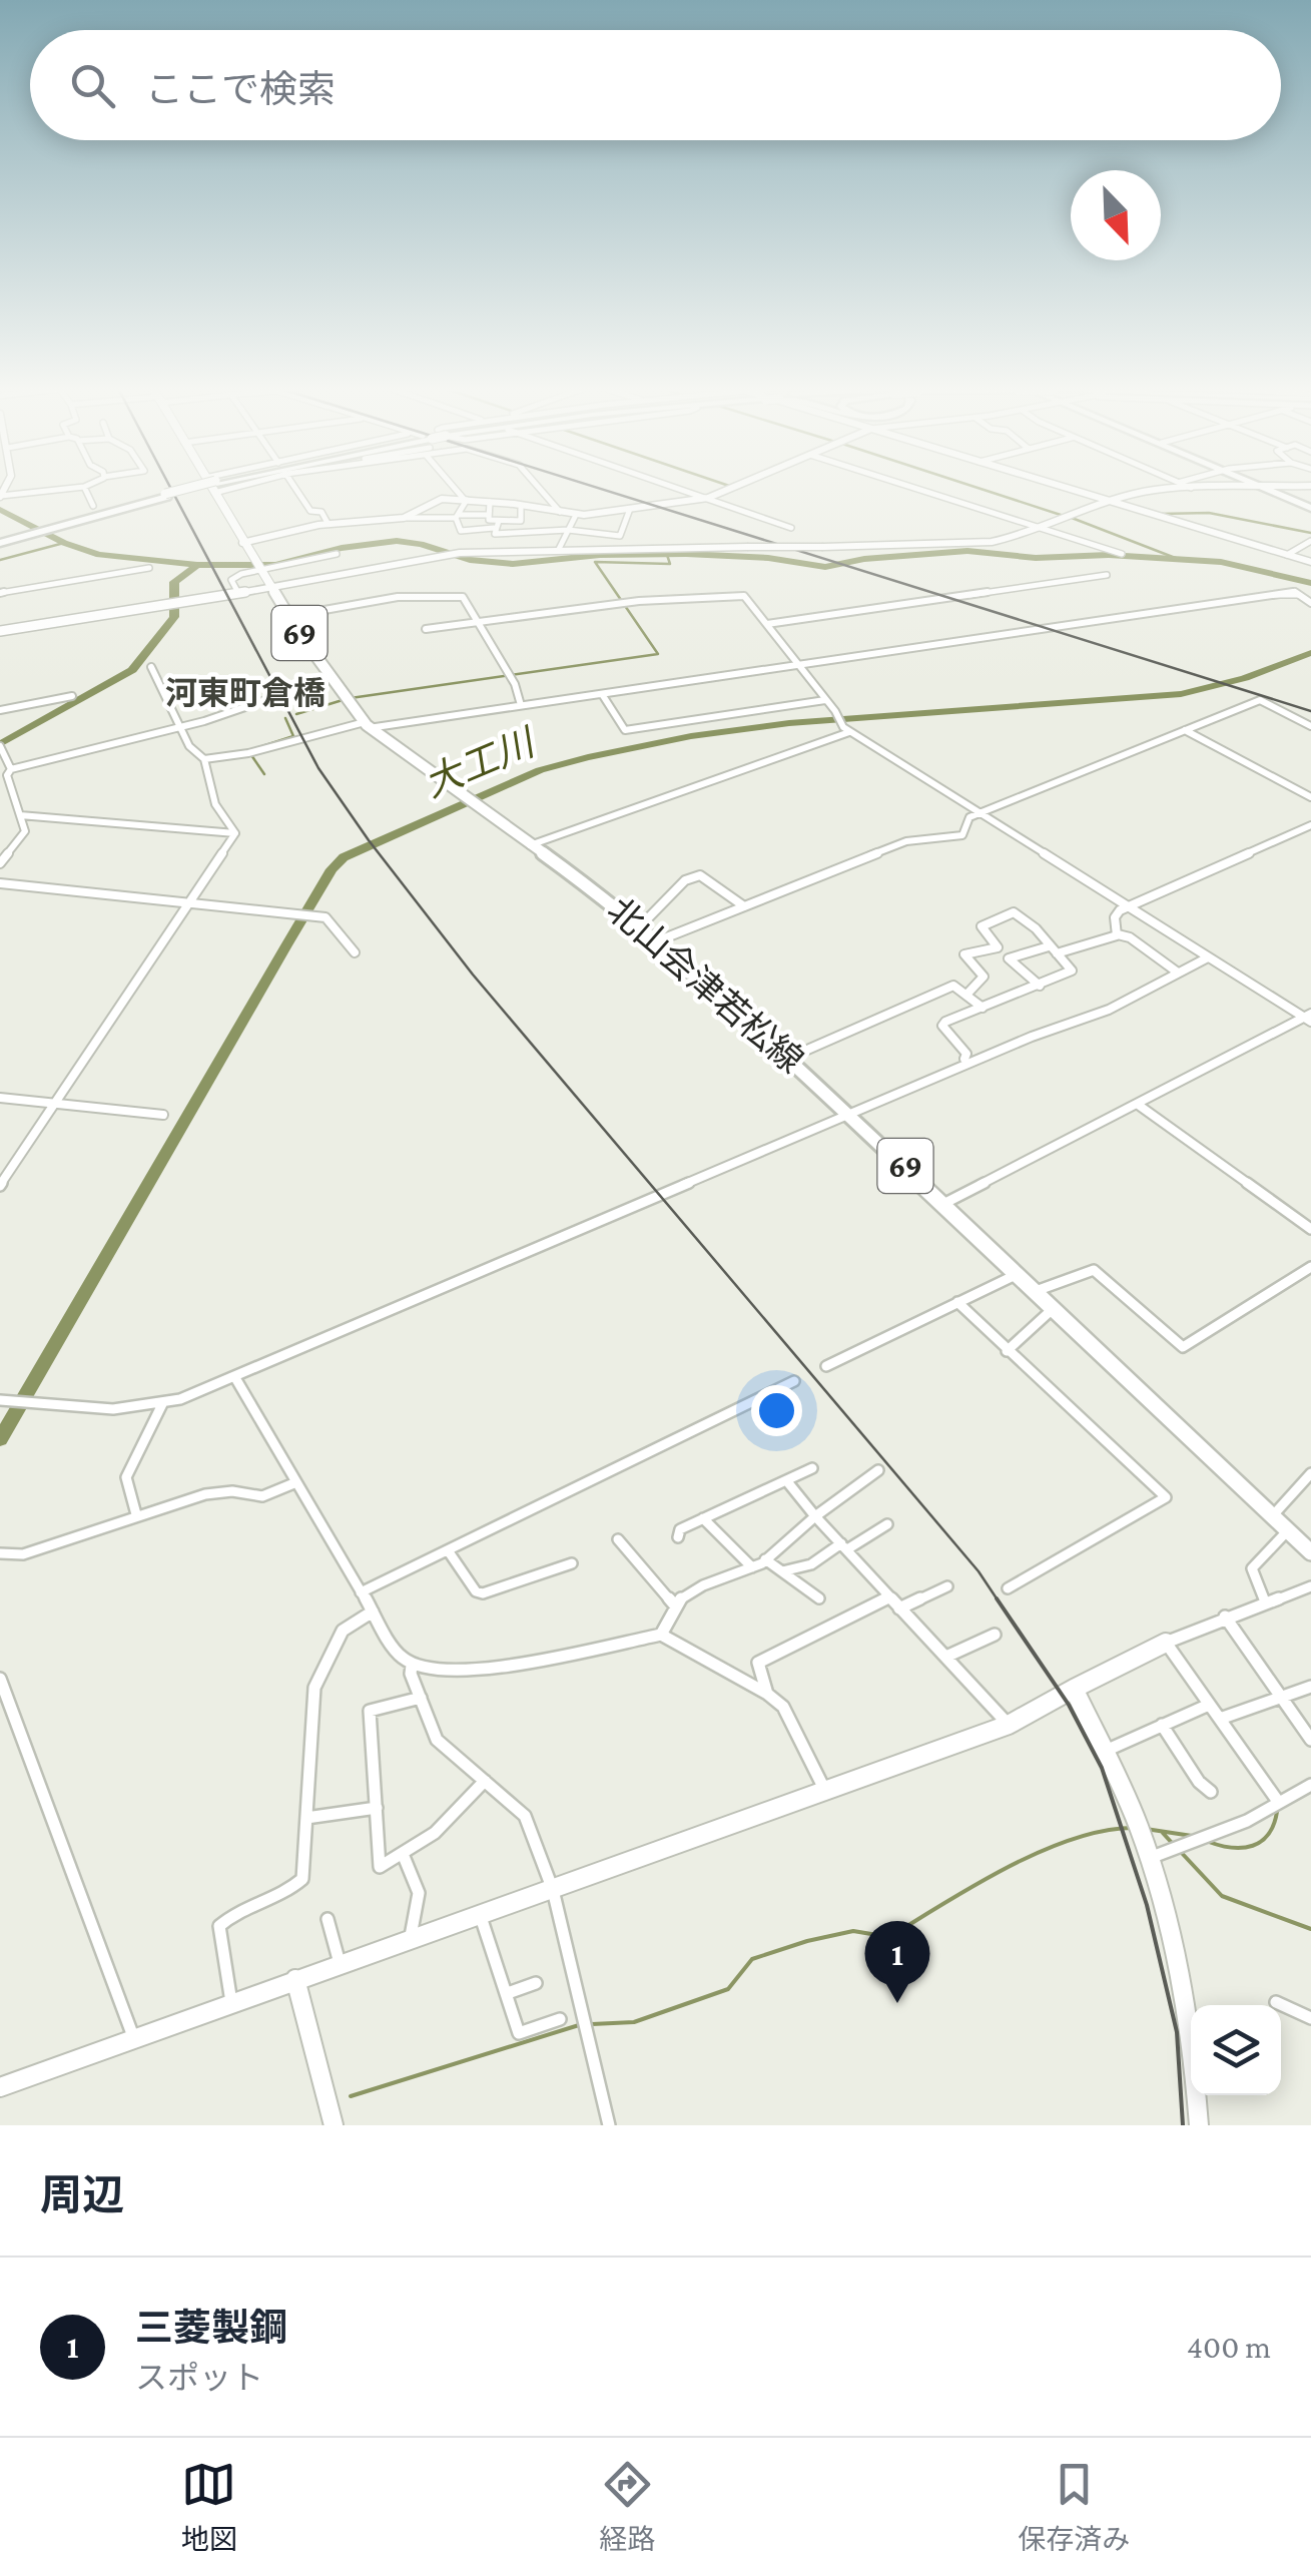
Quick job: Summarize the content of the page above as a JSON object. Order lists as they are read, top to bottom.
{
  "streets": {
    "main road": ["69", "北山会津若松線"]
  },
  "districts": ["河東町倉橋"],
  "water": ["大工川"],
  "north": "bottom right",
  "page": {
    "search": "ここで検索",
    "pins": "1",
    "heading": "周辺",
    "list": [
      {
        "mark": "1",
        "name": "三菱製鋼",
        "note": "スポット",
        "value": "400 m"
      }
    ],
    "nav": ["地図", "経路", "保存済み"]
  }
}
